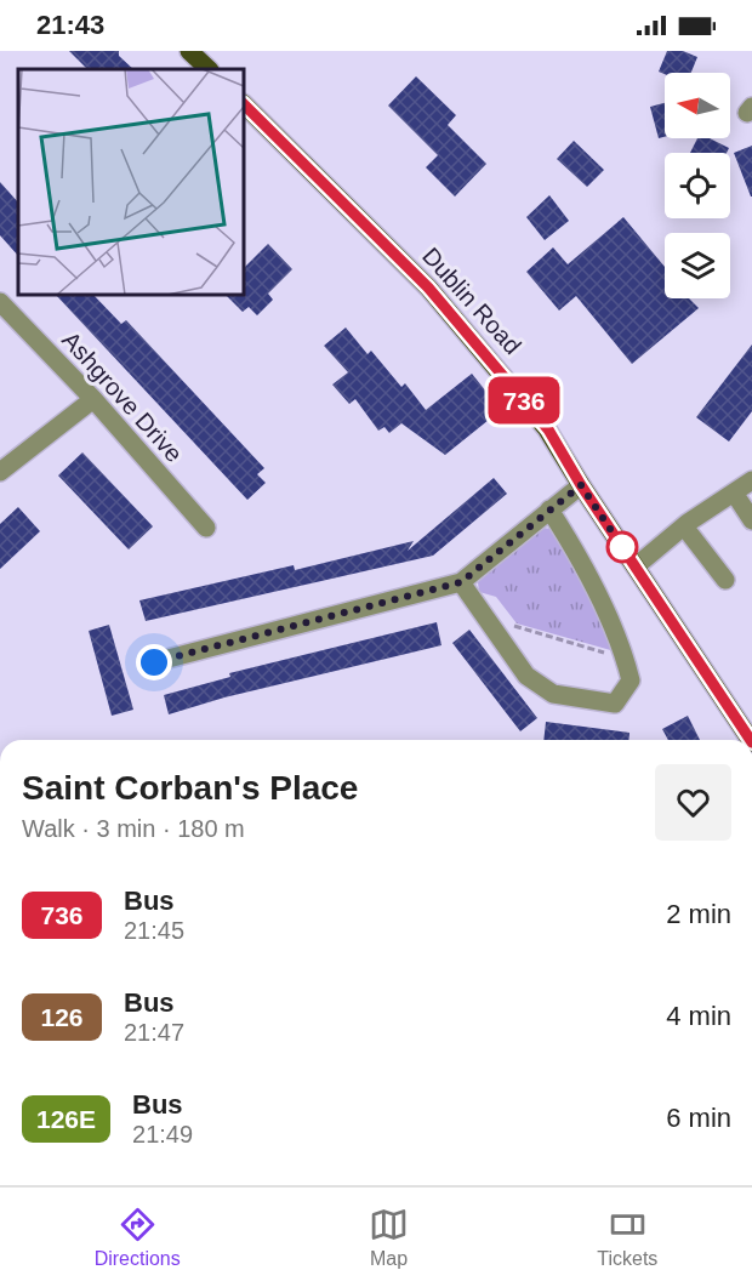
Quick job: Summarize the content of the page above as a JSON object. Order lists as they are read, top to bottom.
{
  "streets": {
    "main road": ["Dublin Road"],
    "street": ["Ashgrove Drive"]
  },
  "lines": ["bus line 736"],
  "north": "left",
  "page": {
    "status": "21:43",
    "on_map": "736",
    "heading": ["Saint Corban's Place", "Walk · 3 min · 180 m"],
    "list": [
      {
        "mark": "736",
        "name": "Bus",
        "note": "21:45",
        "value": "2 min"
      },
      {
        "mark": "126",
        "name": "Bus",
        "note": "21:47",
        "value": "4 min"
      },
      {
        "mark": "126E",
        "name": "Bus",
        "note": "21:49",
        "value": "6 min"
      }
    ],
    "tabs": ["Directions", "Map", "Tickets"]
  }
}
